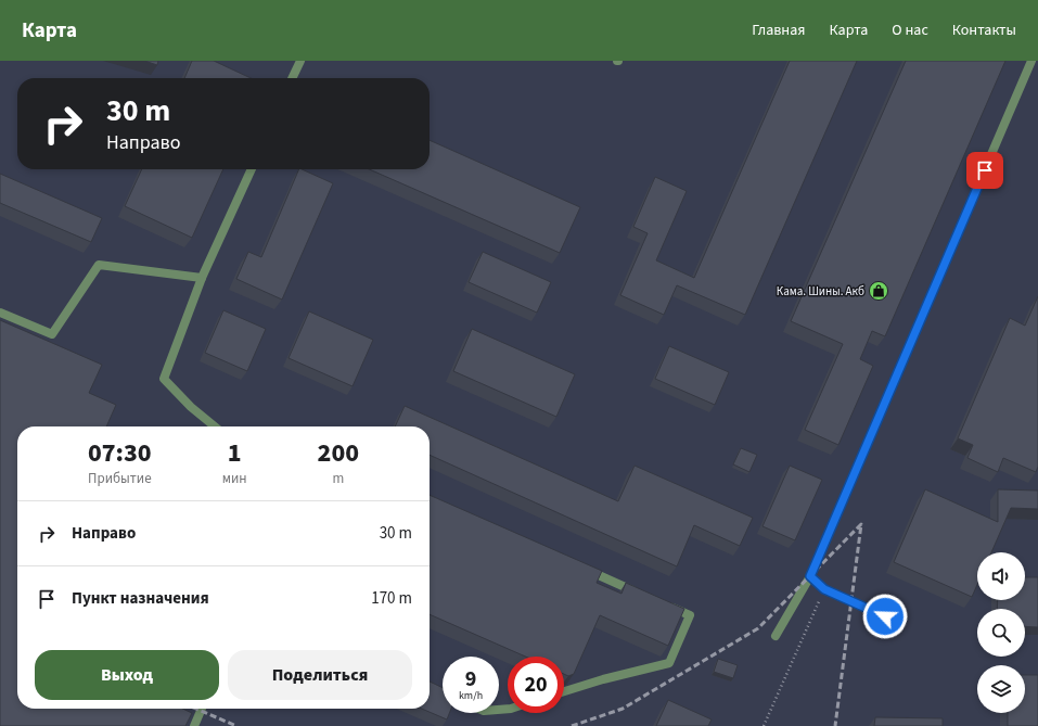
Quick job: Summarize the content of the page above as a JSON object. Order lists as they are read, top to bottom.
{
  "places": {
    "shop": ["Кама. Шины. Акб"]
  },
  "page": {
    "header": "Карта",
    "nav": [
      "Главная",
      "Карта",
      "О нас",
      "Контакты"
    ],
    "turn": ["30 m", "Направо"],
    "eta": [
      "07:30",
      "Прибытие",
      "1",
      "мин",
      "200",
      "m"
    ],
    "list": [
      {
        "name": "Направо",
        "value": "30 m"
      },
      {
        "name": "Пункт назначения",
        "value": "170 m"
      }
    ],
    "buttons": ["Выход", "Поделиться"],
    "speed": "9 km/h",
    "limit": "20"
  }
}
